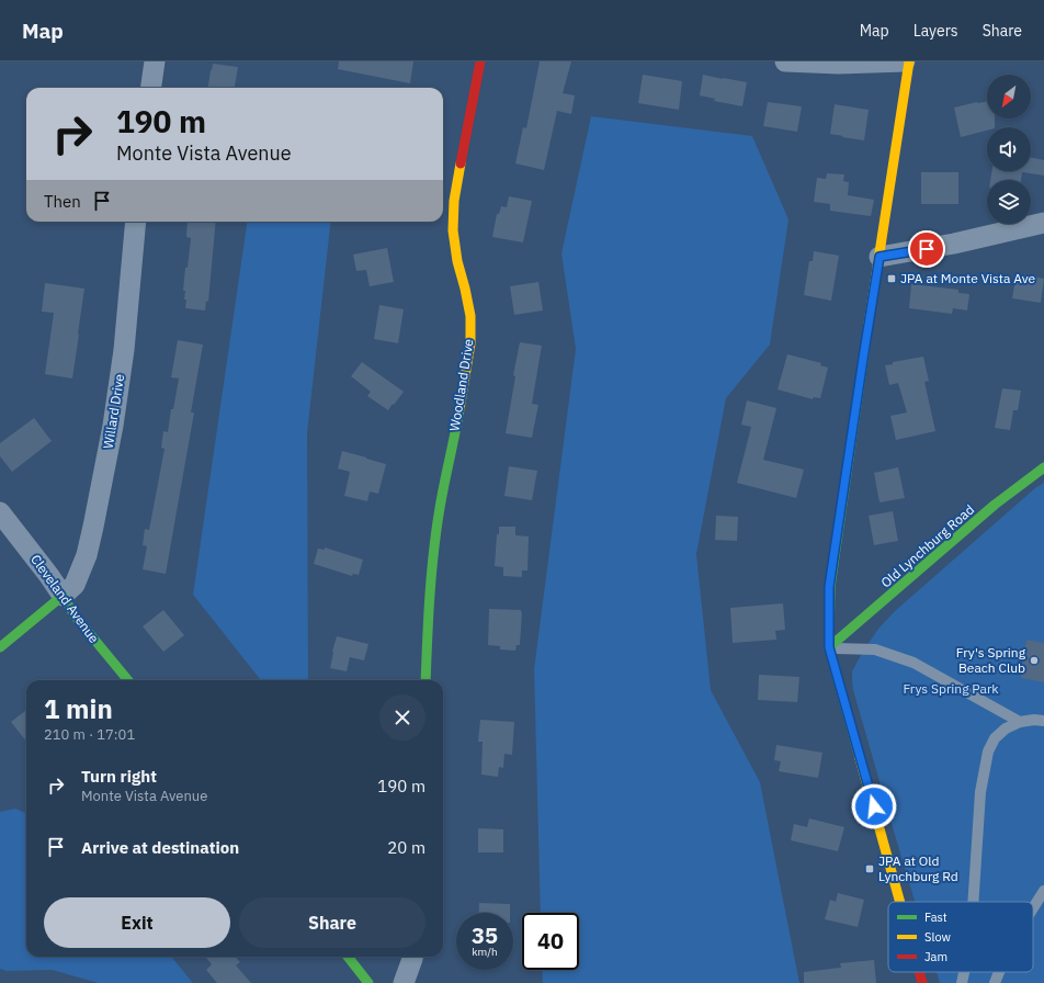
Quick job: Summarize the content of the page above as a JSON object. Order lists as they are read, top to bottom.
{
  "streets": {
    "street": [
      "Woodland Drive",
      "Willard Drive",
      "Old Lynchburg Road",
      "Cleveland Avenue"
    ]
  },
  "crossings": [
    ["Willard Drive", "Cleveland Avenue"]
  ],
  "parks": ["Frys Spring Park"],
  "places": {
    "transit": ["JPA at Monte Vista Ave", "JPA at Old Lynchburg Rd"],
    "other": ["Fry's Spring Beach Club"]
  },
  "legend": ["Fast", "Slow", "Jam"],
  "north": "bottom left",
  "page": {
    "header": "Map",
    "nav": ["Map", "Layers", "Share"],
    "turn": ["190 m", "Monte Vista Avenue"],
    "then": "Then",
    "heading": ["1 min", "210 m · 17:01"],
    "list": [
      {
        "name": "Turn right",
        "note": "Monte Vista Avenue",
        "value": "190 m"
      },
      {
        "name": "Arrive at destination",
        "value": "20 m"
      }
    ],
    "buttons": ["Exit", "Share"],
    "speed": "35 km/h",
    "limit": "40"
  }
}
